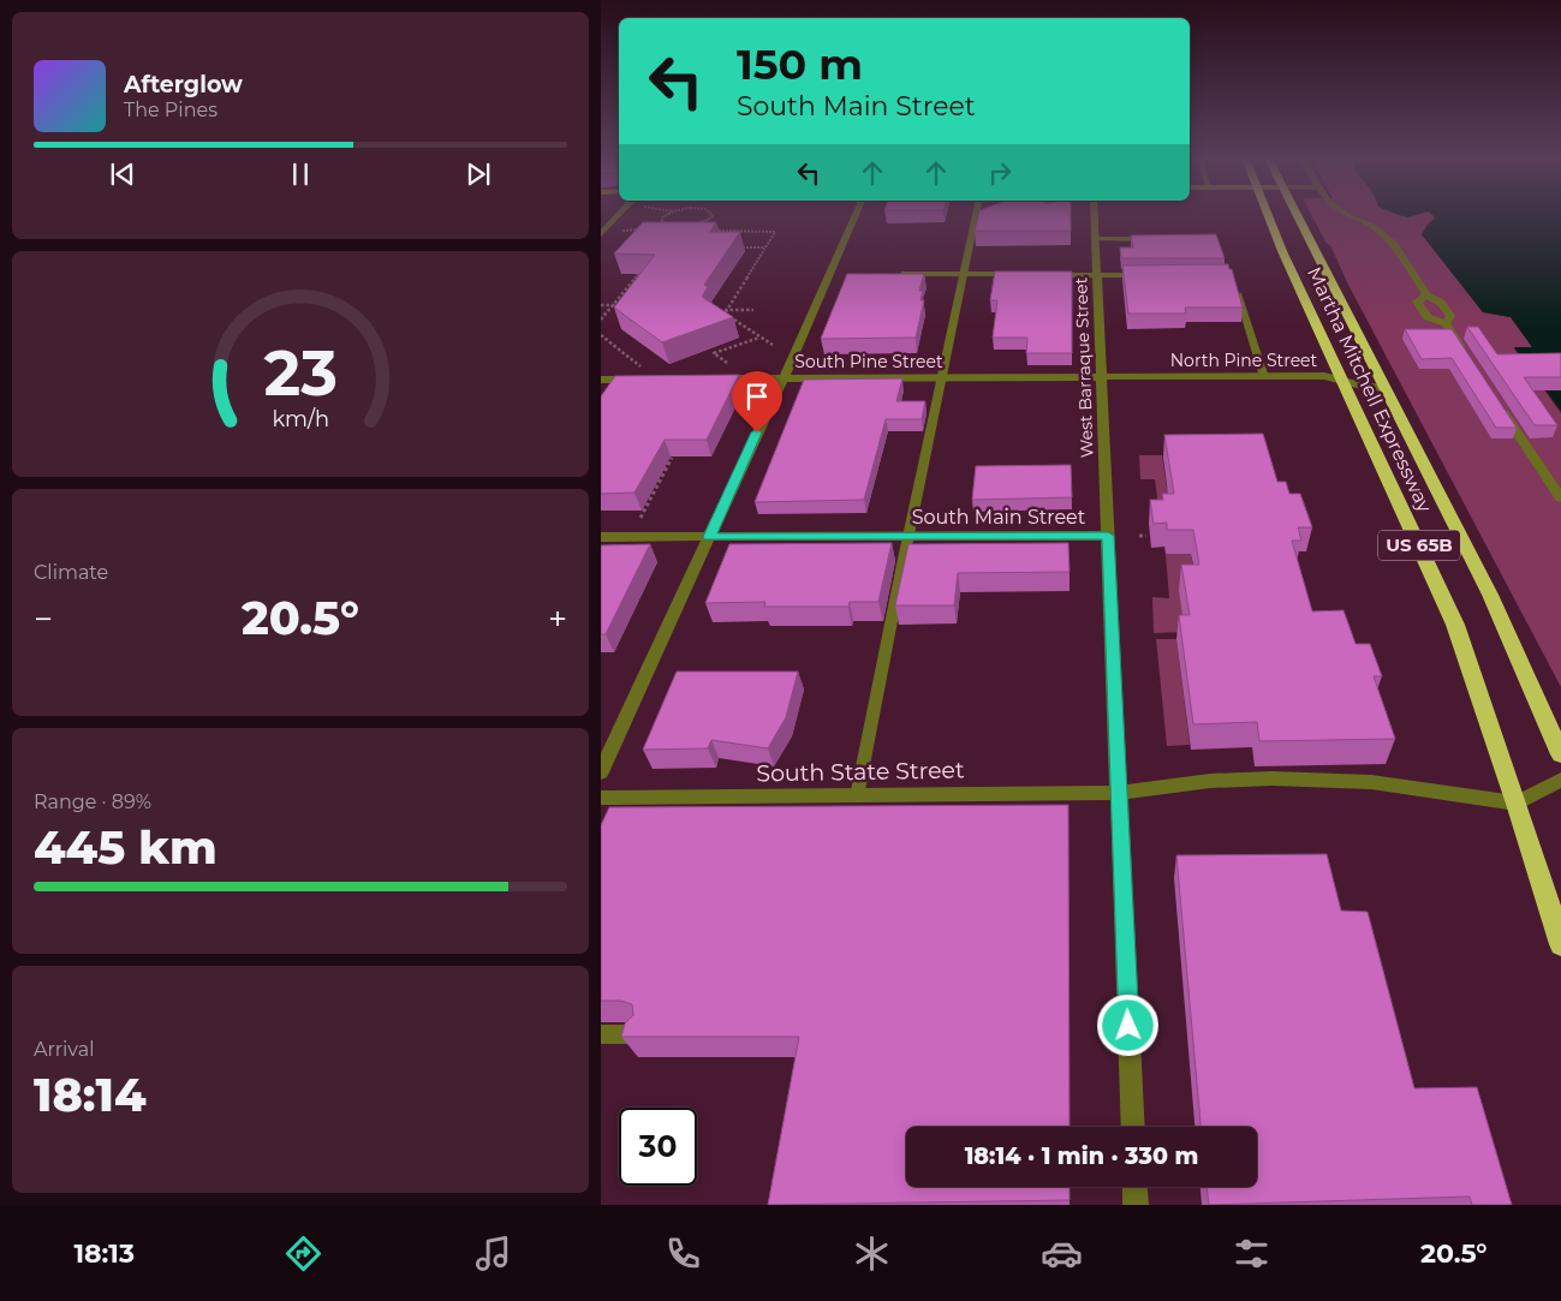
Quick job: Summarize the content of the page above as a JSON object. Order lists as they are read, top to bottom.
{
  "streets": {
    "highway": ["Martha Mitchell Expressway", "US 65B"],
    "street": [
      "North Pine Street",
      "South Pine Street",
      "West Barraque Street",
      "South Main Street",
      "South State Street"
    ]
  },
  "crossings": [
    ["North Pine Street", "South Pine Street"],
    ["North Pine Street", "West Barraque Street"],
    ["North Pine Street", "Martha Mitchell Expressway"],
    ["South Pine Street", "West Barraque Street"],
    ["West Barraque Street", "South Main Street"],
    ["West Barraque Street", "South State Street"],
    ["Martha Mitchell Expressway", "South State Street"]
  ],
  "page": {
    "turn": ["150 m", "South Main Street"],
    "song": ["Afterglow", "The Pines"],
    "tile": [
      "Climate",
      ["Range · 89%", "445 km"],
      ["Arrival", "18:14"]
    ],
    "heat": ["−", "20.5°", "+"],
    "limit": "30",
    "trip": "18:14 · 1 min · 330 m",
    "tabs": ["18:13", "20.5°"],
    "gauge": ["23", "km/h"]
  }
}
